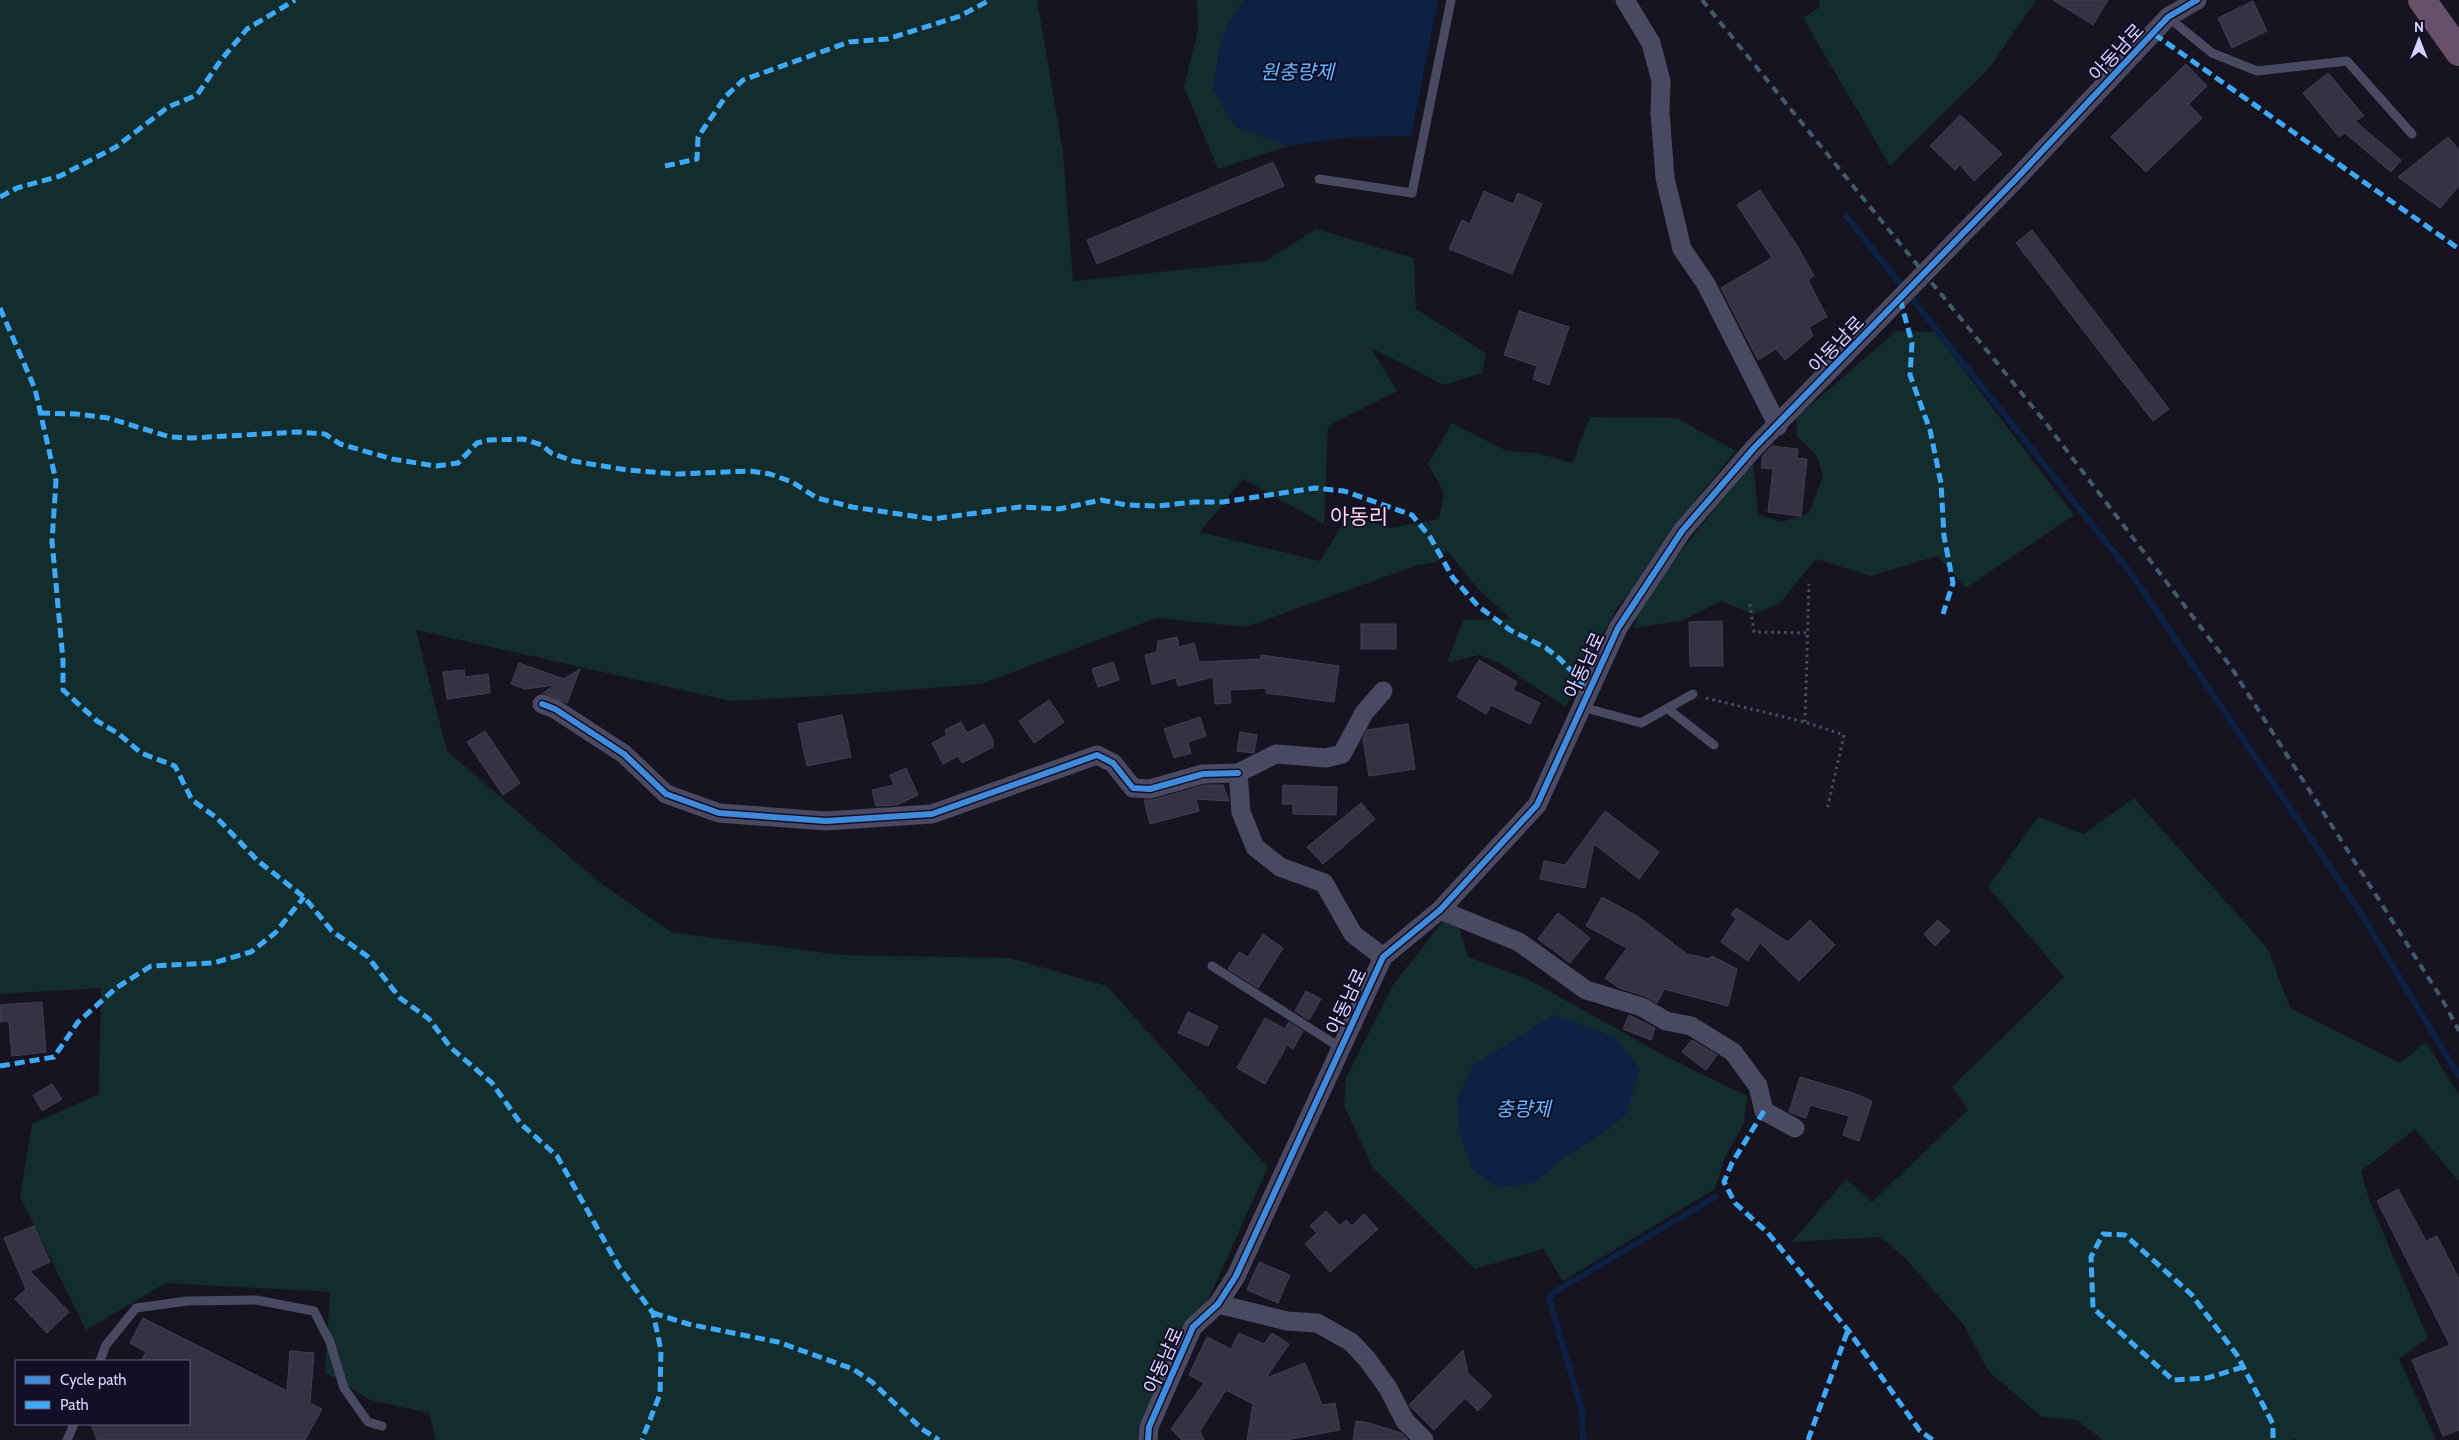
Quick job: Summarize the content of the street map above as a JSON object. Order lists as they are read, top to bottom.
{
  "streets": {
    "street": ["아동남로"]
  },
  "districts": ["아동리"],
  "water": ["원충량제", "충량제"],
  "legend": ["Cycle path", "Path"],
  "north": "top"
}
